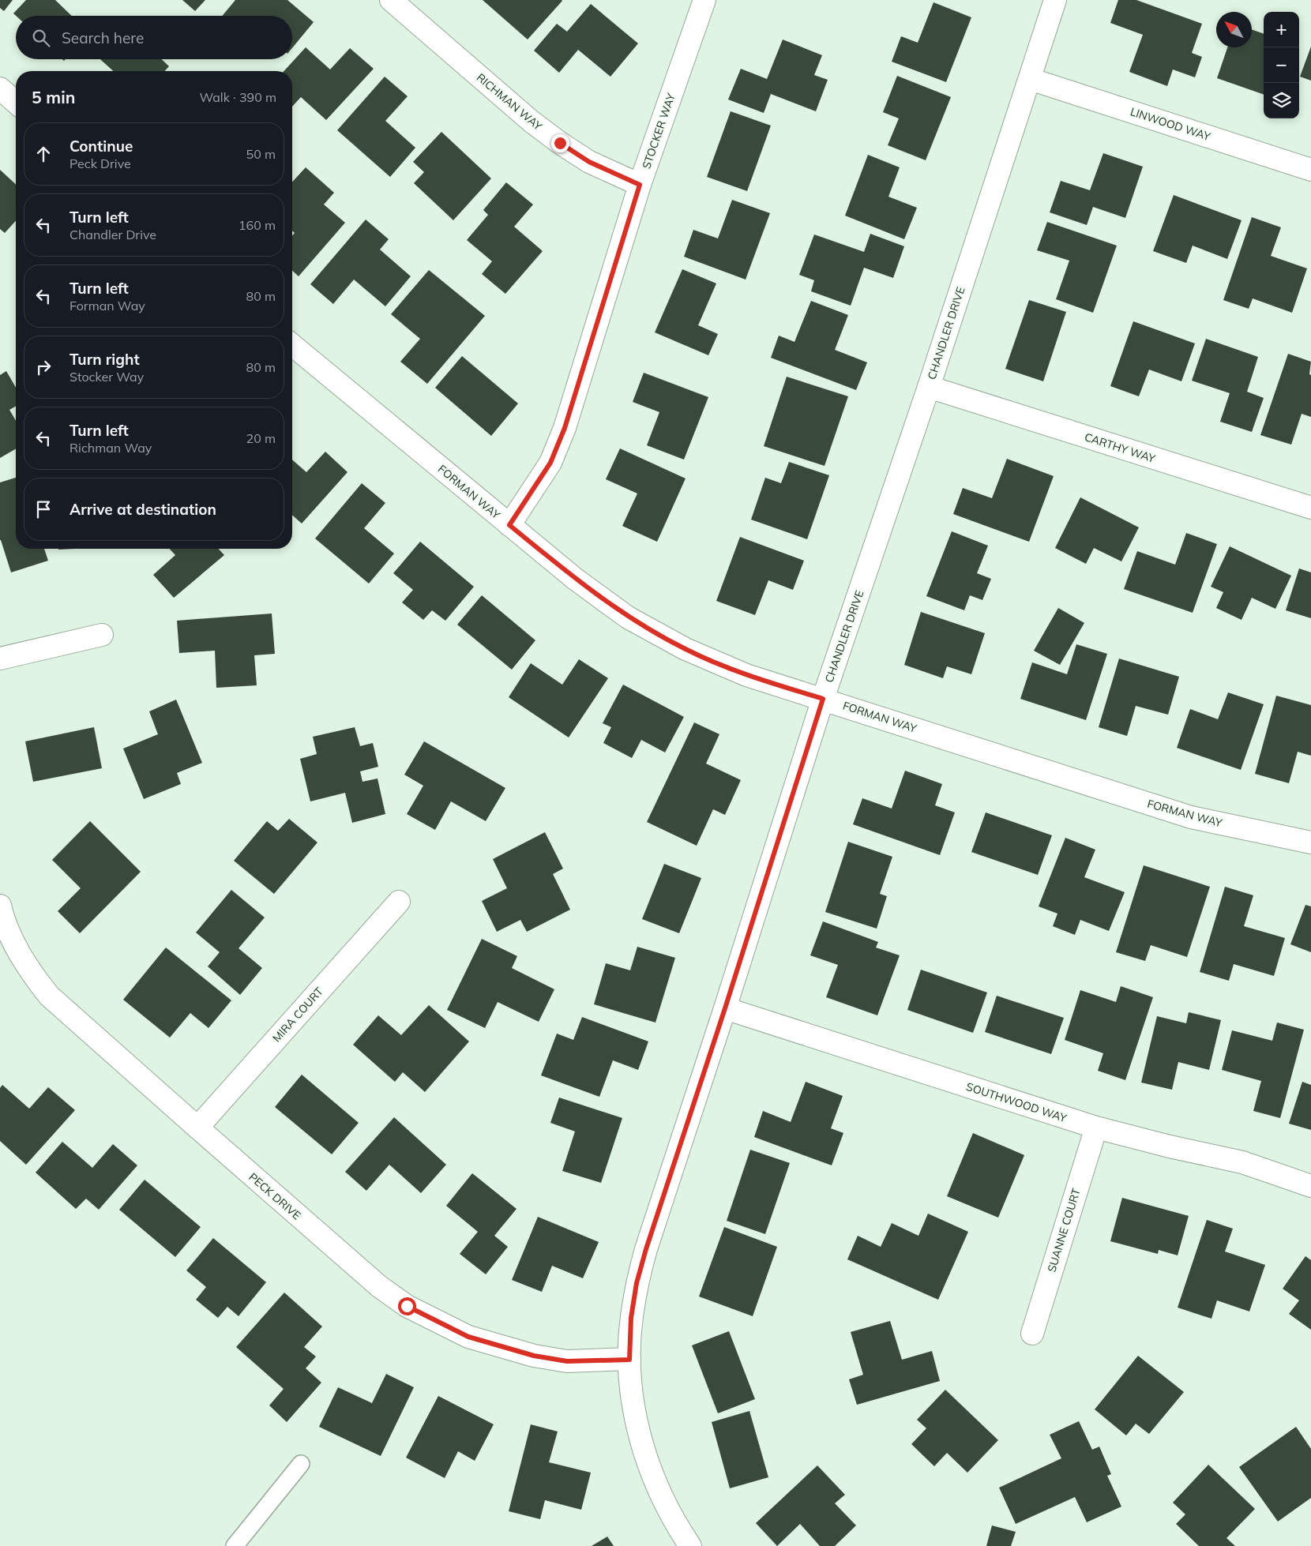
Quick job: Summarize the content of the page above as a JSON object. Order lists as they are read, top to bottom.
{
  "streets": {
    "street": [
      "RICHMAN WAY",
      "LINWOOD WAY",
      "STOCKER WAY",
      "CHANDLER DRIVE",
      "CARTHY WAY",
      "FORMAN WAY",
      "MIRA COURT",
      "SOUTHWOOD WAY",
      "PECK DRIVE",
      "SUANNE COURT"
    ]
  },
  "crossings": [
    ["RICHMAN WAY", "STOCKER WAY"],
    ["LINWOOD WAY", "CHANDLER DRIVE"],
    ["STOCKER WAY", "FORMAN WAY"],
    ["CHANDLER DRIVE", "CARTHY WAY"],
    ["CHANDLER DRIVE", "FORMAN WAY"],
    ["CHANDLER DRIVE", "SOUTHWOOD WAY"],
    ["CHANDLER DRIVE", "PECK DRIVE"],
    ["MIRA COURT", "PECK DRIVE"],
    ["SOUTHWOOD WAY", "SUANNE COURT"]
  ],
  "north": "top left",
  "page": {
    "map_buttons": ["+", "−"],
    "search": "Search here",
    "heading": ["5 min", "Walk · 390 m"],
    "list": [
      ["Continue", "Peck Drive", "50 m"],
      ["Turn left", "Chandler Drive", "160 m"],
      ["Turn left", "Forman Way", "80 m"],
      ["Turn right", "Stocker Way", "80 m"],
      ["Turn left", "Richman Way", "20 m"],
      "Arrive at destination"
    ]
  }
}
